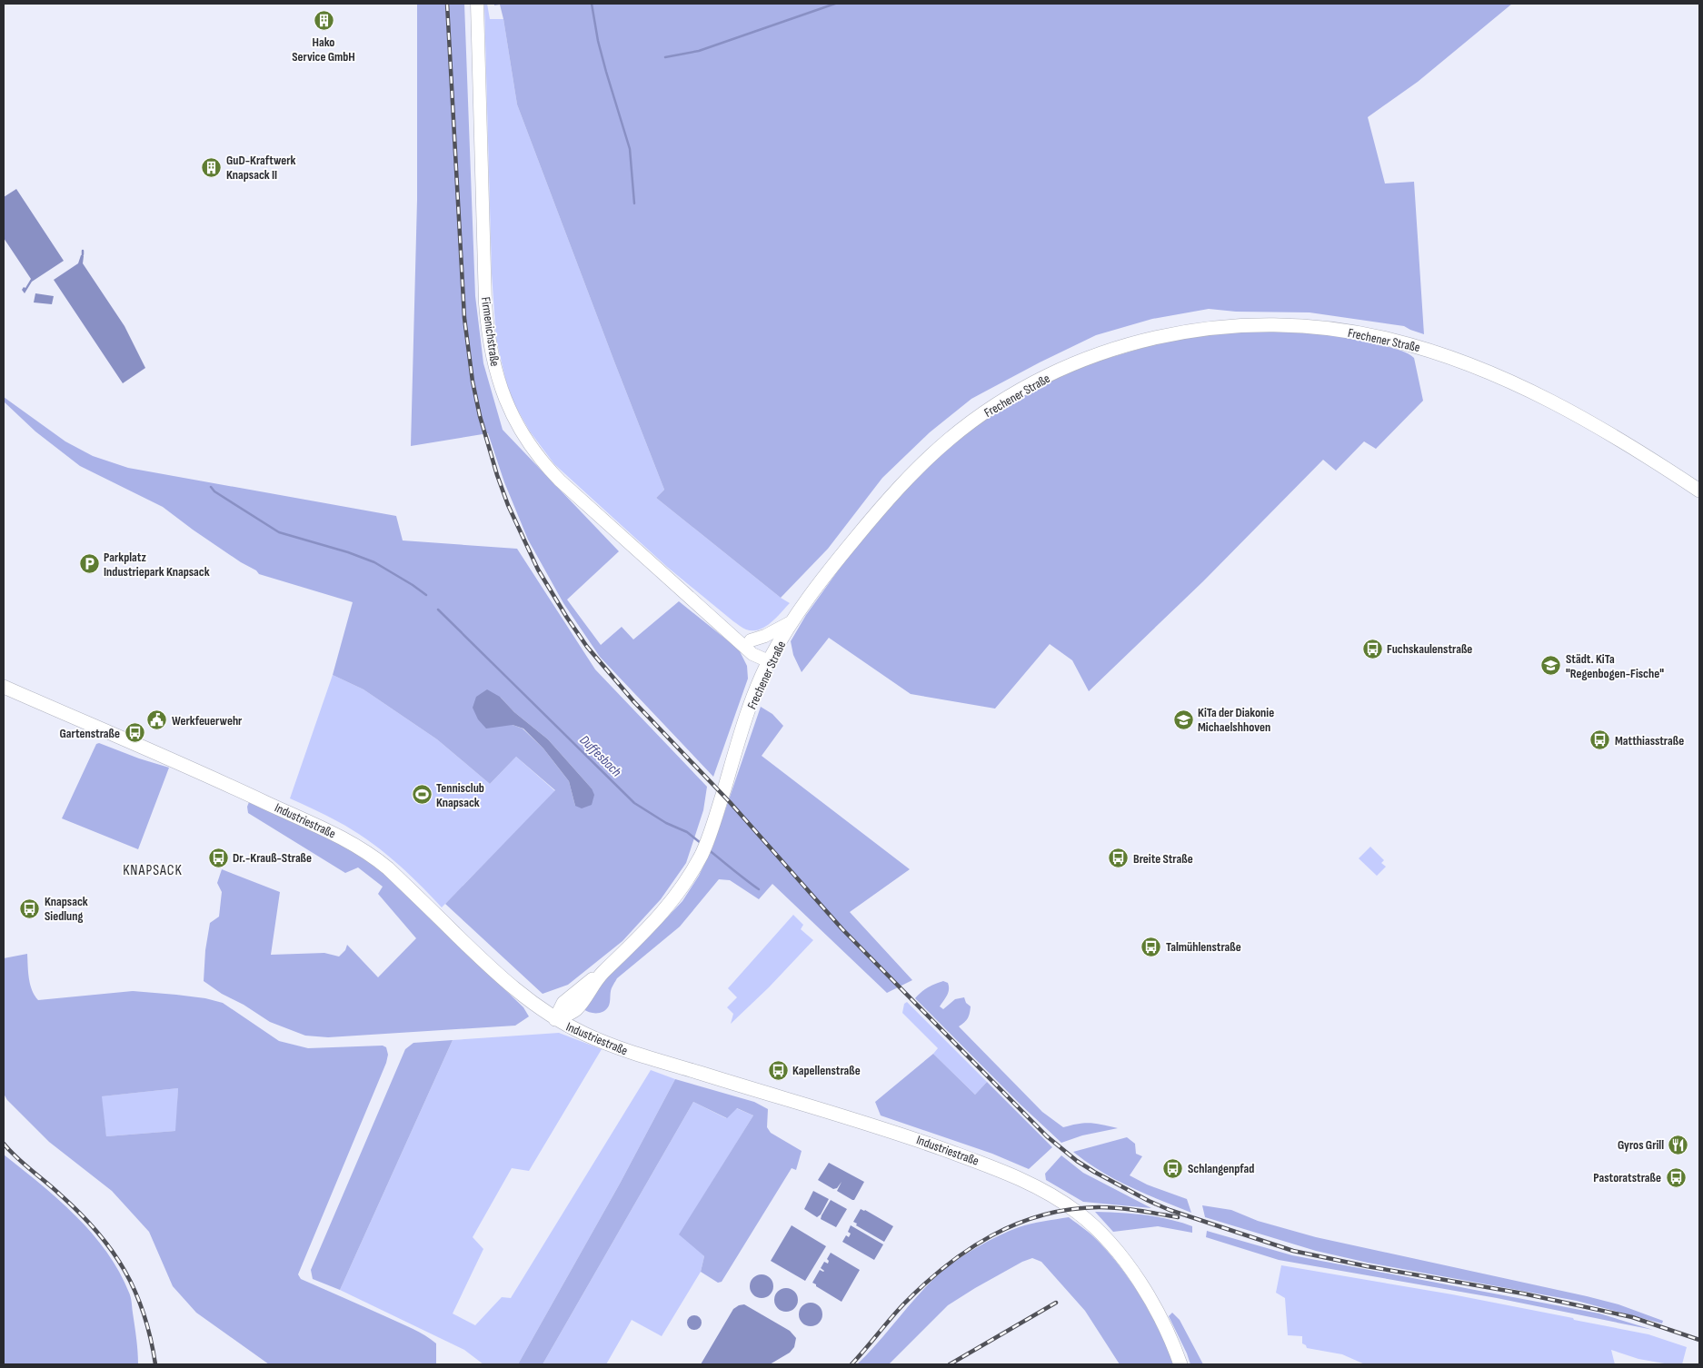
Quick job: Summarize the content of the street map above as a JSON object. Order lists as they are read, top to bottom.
{
  "streets": {
    "main road": ["Frechener Straße", "Industriestraße"],
    "street": ["Firmenichstraße"]
  },
  "crossings": [
    ["Firmenichstraße", "Frechener Straße"],
    ["Frechener Straße", "Industriestraße"]
  ],
  "districts": ["KNAPSACK"],
  "water": ["Duffesbach"],
  "places": {
    "building": ["Hako Service GmbH", "GuD-Kraftwerk Knapsack II"],
    "parking": ["Parkplatz Industriepark Knapsack"],
    "bus stop": [
      "Fuchskaulenstraße",
      "Gartenstraße",
      "Matthiasstraße",
      "Dr.-Krauß-Straße",
      "Breite Straße",
      "Knapsack Siedlung",
      "Talmühlenstraße",
      "Kapellenstraße",
      "Schlangenpfad",
      "Pastoratstraße"
    ],
    "school or university": ["Städt. KiTa \"Regenbogen-Fische\"", "KiTa der Diakonie Michaelshhoven"],
    "public building": ["Werkfeuerwehr"],
    "sports": ["Tennisclub Knapsack"],
    "restaurant": ["Gyros Grill"]
  }
}
